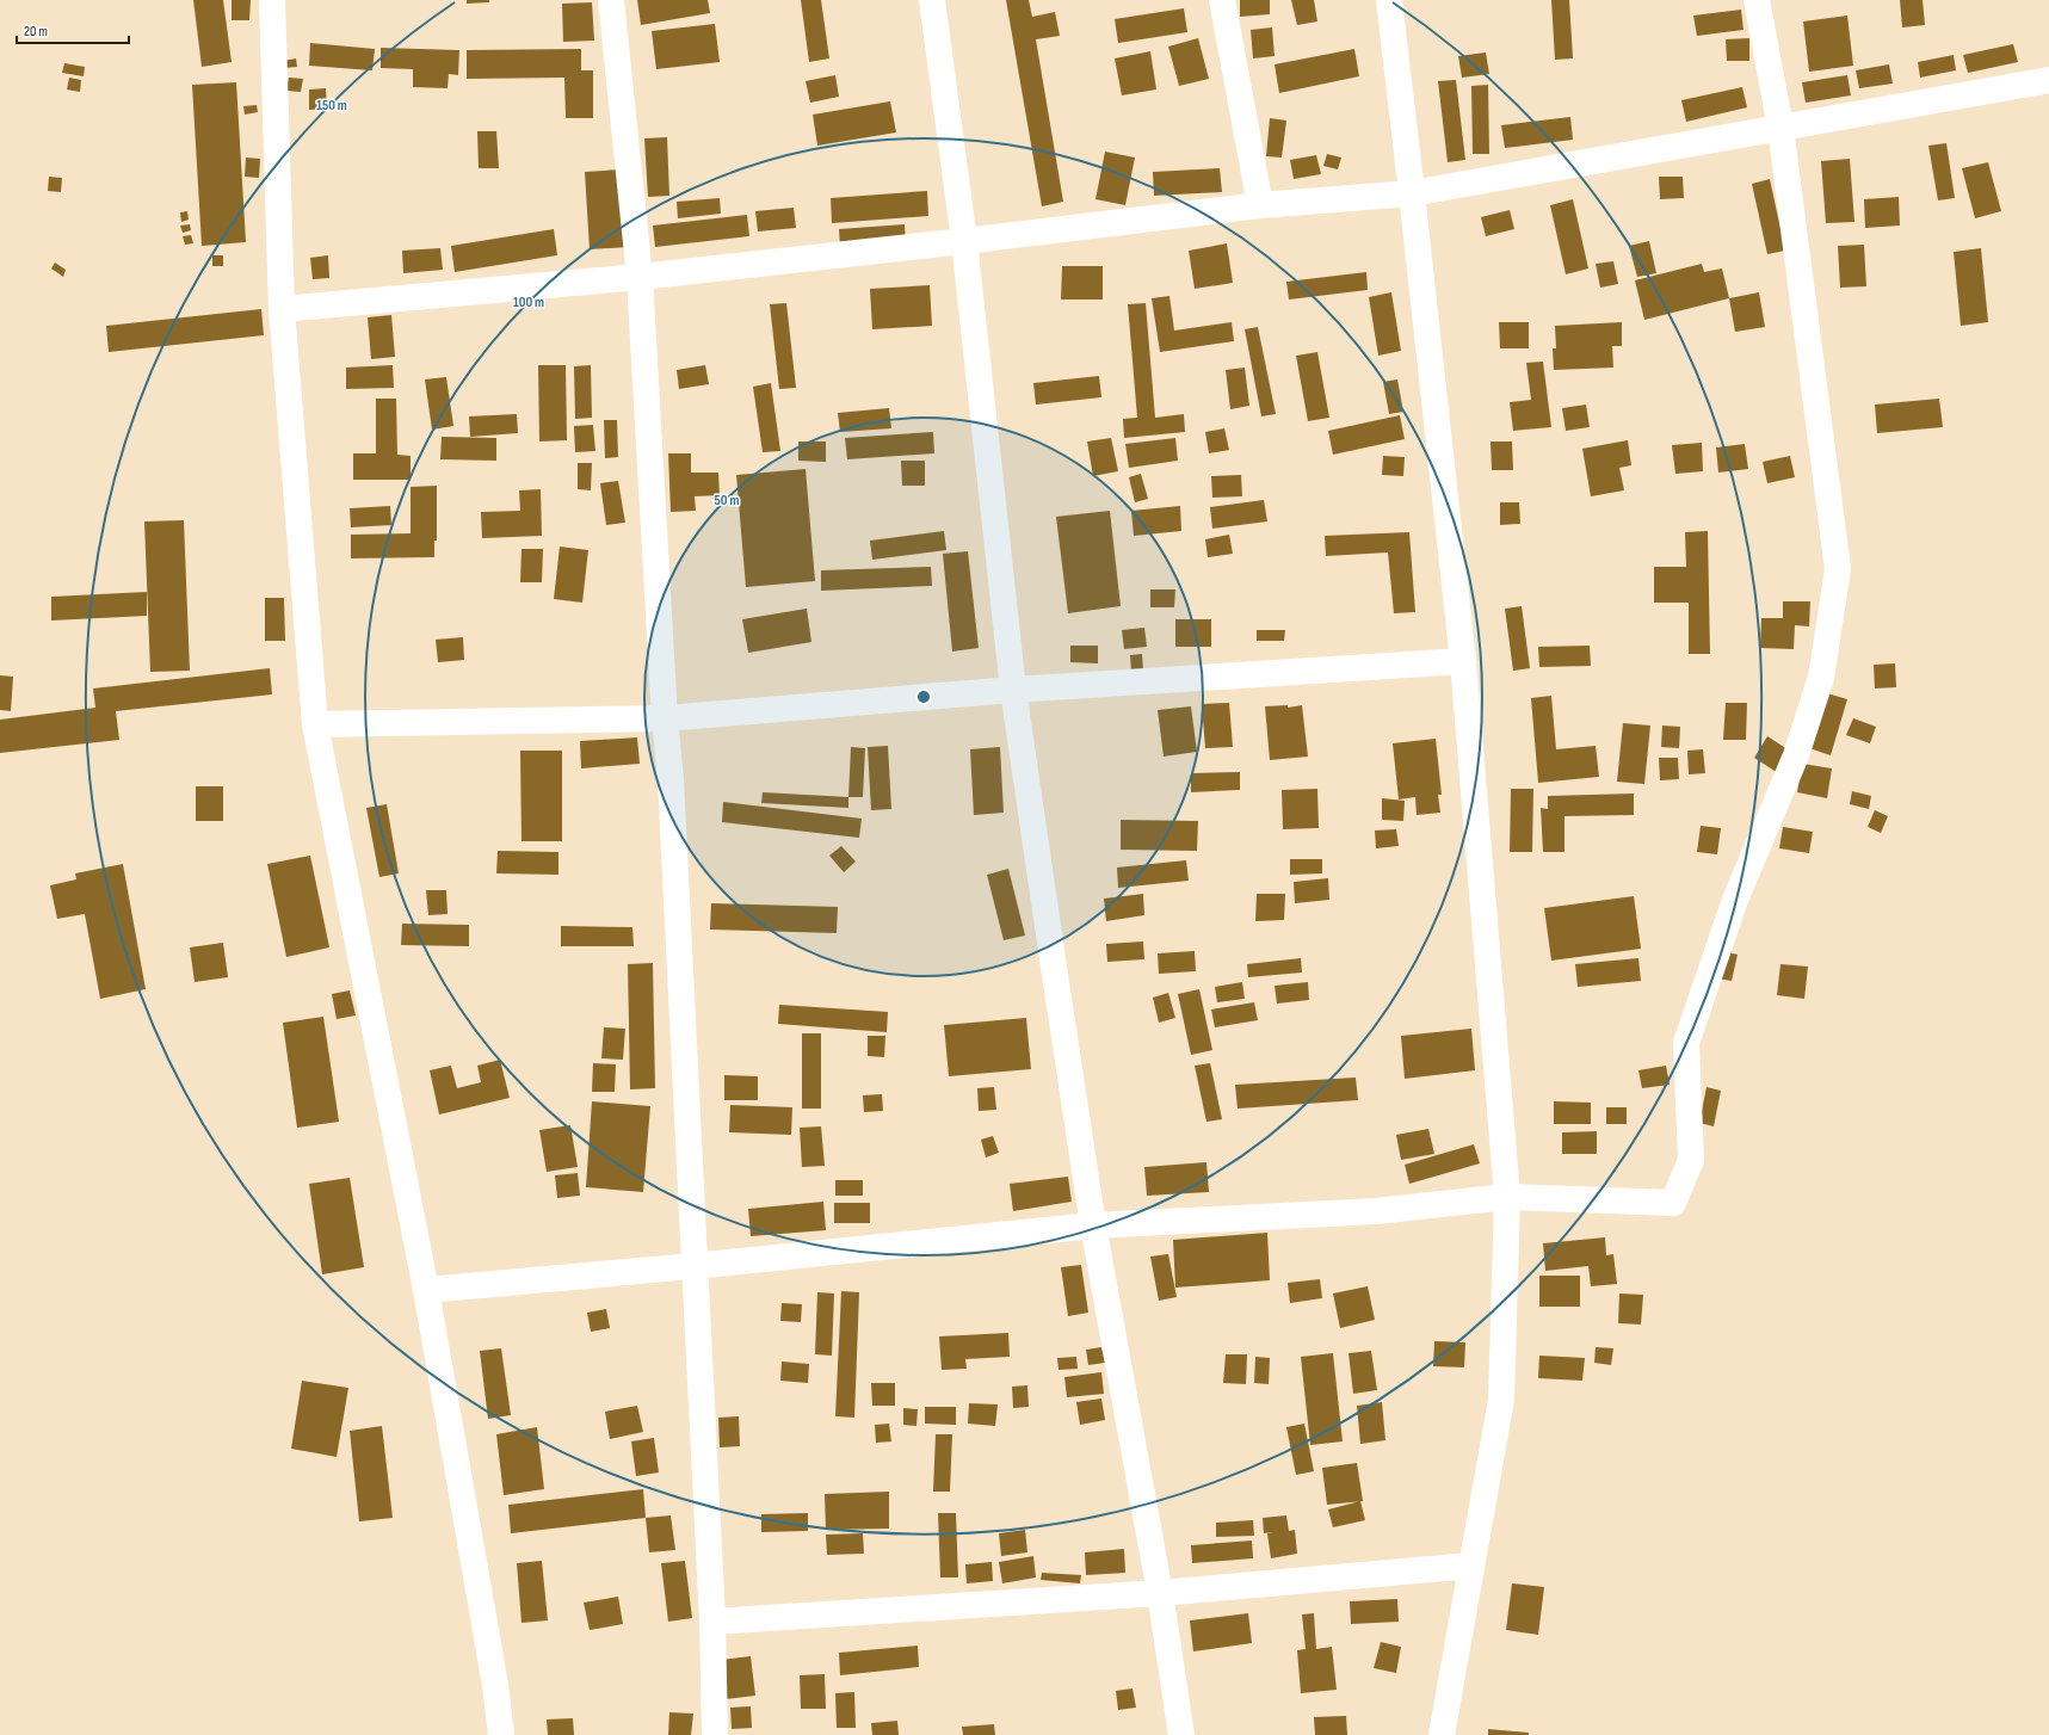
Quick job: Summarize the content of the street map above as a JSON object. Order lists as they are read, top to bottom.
{
  "scale_bar": "20 m",
  "rings": ["150 m", "100 m", "50 m"]
}
